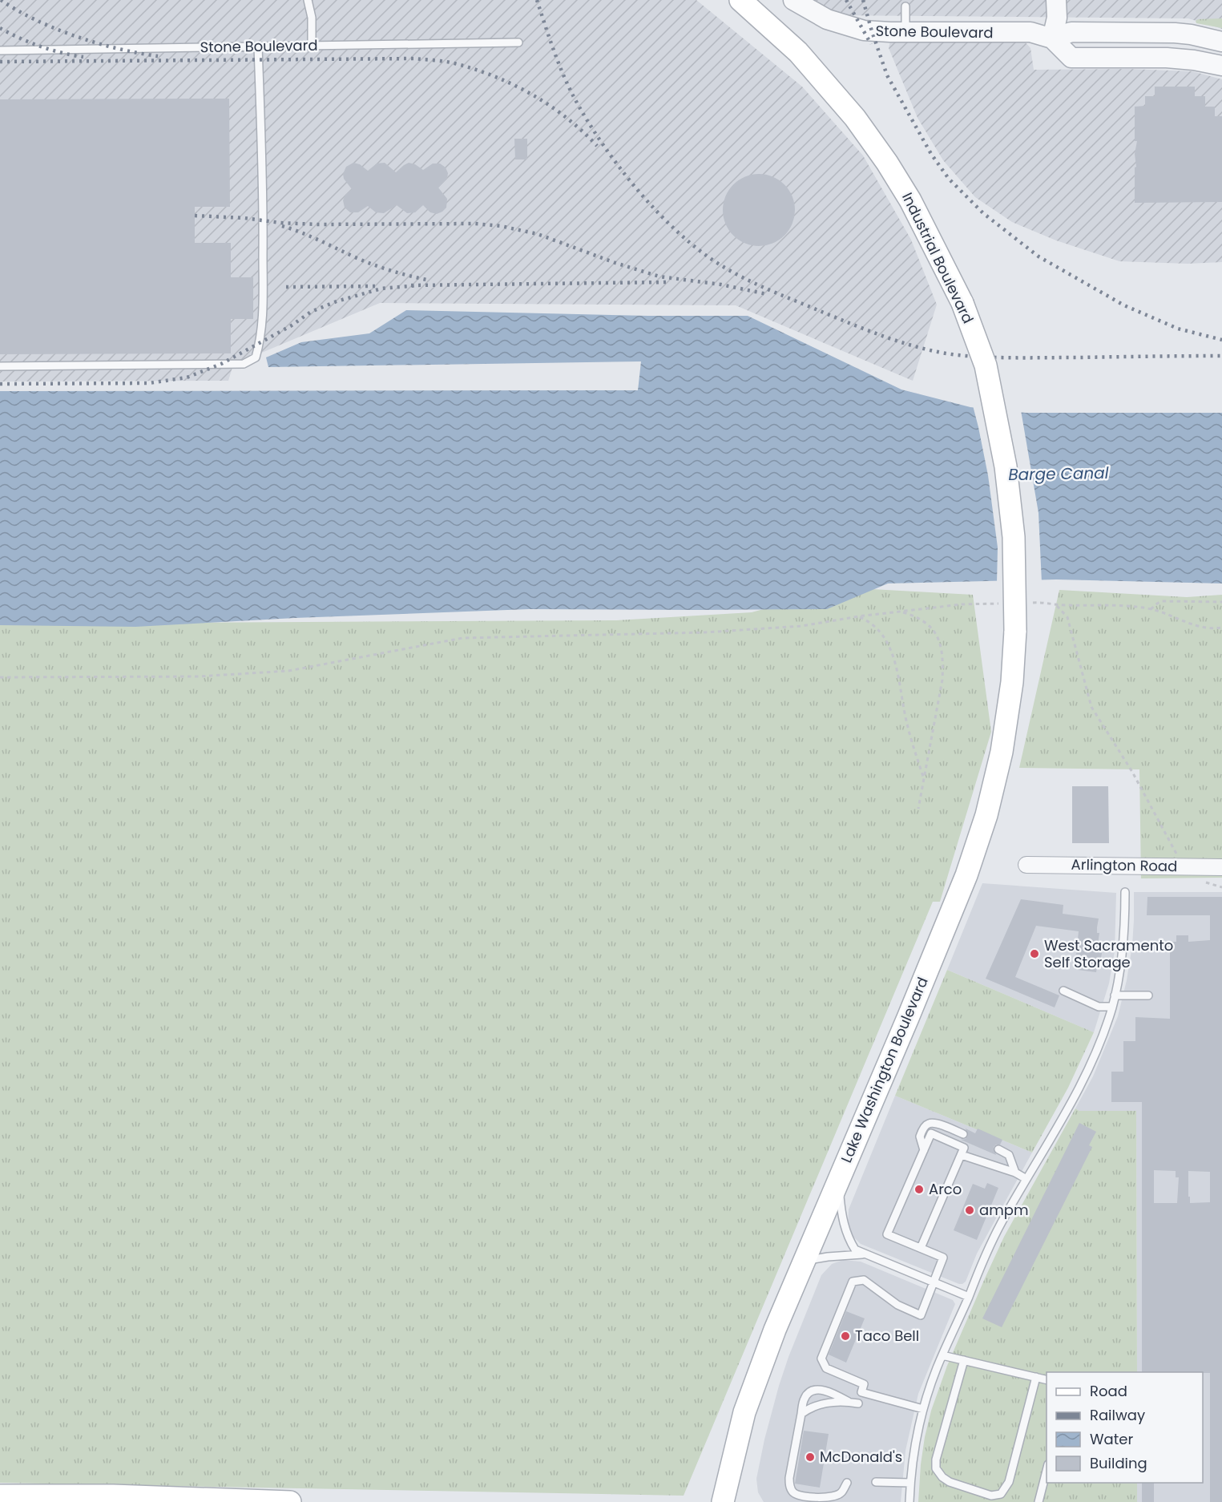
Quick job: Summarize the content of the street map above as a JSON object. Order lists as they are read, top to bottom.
{
  "streets": {
    "main road": ["Industrial Boulevard", "Lake Washington Boulevard"],
    "street": ["Stone Boulevard", "Arlington Road"]
  },
  "crossings": [
    ["Industrial Boulevard", "Lake Washington Boulevard"]
  ],
  "water": ["Barge Canal"],
  "places": [
    "West Sacramento Self Storage",
    "Arco",
    "ampm",
    "Taco Bell",
    "McDonald's"
  ],
  "legend": [
    "Road",
    "Railway",
    "Water",
    "Building"
  ]
}
